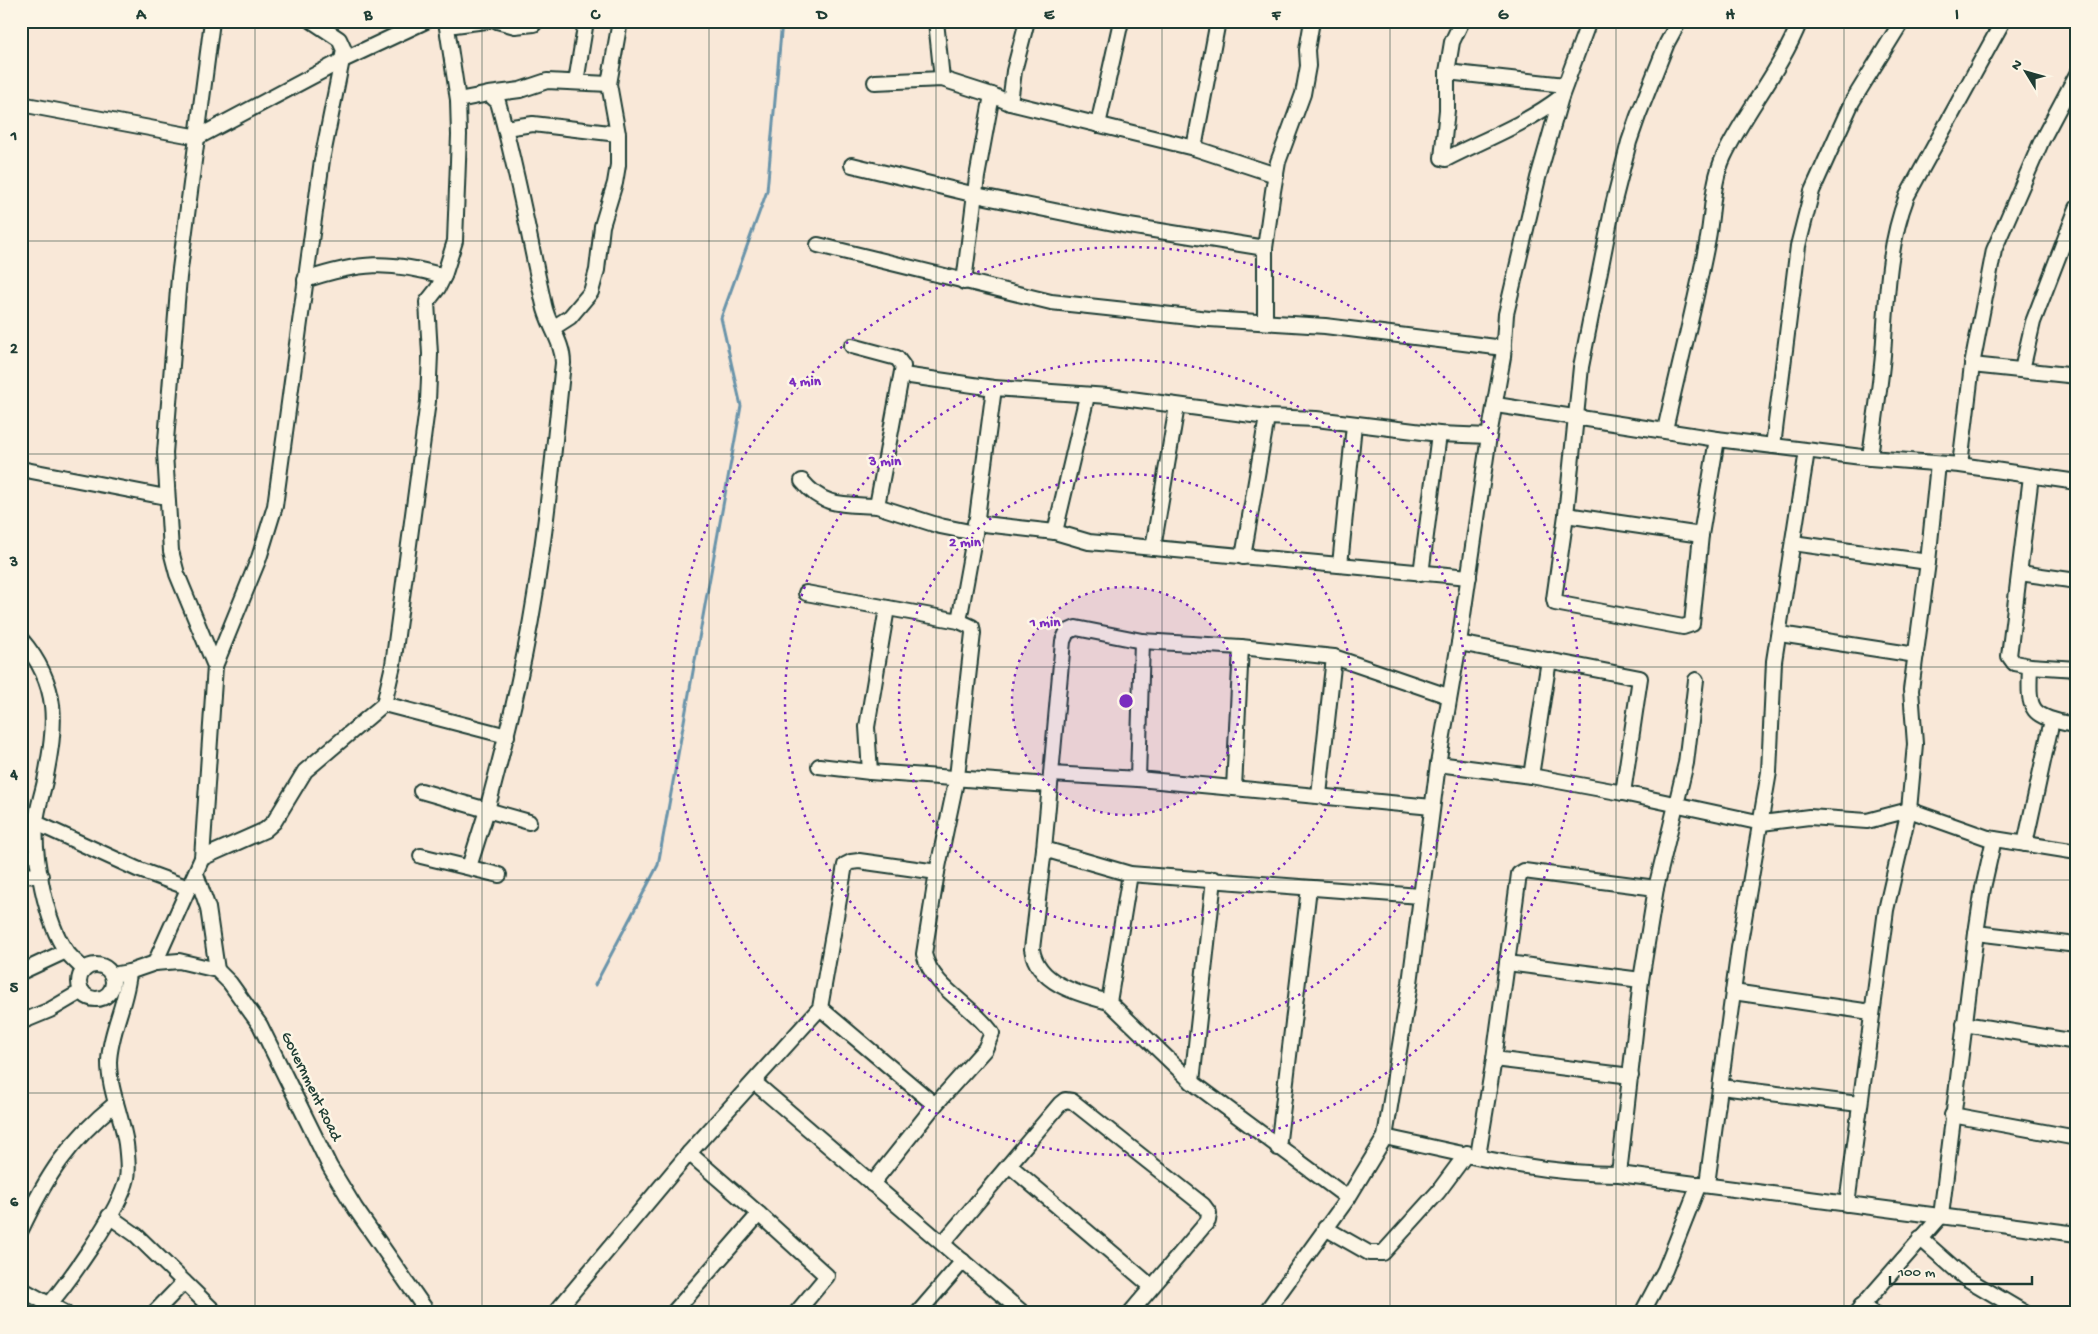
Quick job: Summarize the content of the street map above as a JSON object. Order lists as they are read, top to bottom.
{
  "streets": {
    "street": ["Government Road"]
  },
  "scale_bar": "100 m",
  "north": "top left",
  "grid": {
    "columns": [
      "A",
      "B",
      "C",
      "D",
      "E",
      "F",
      "G",
      "H",
      "I"
    ],
    "rows": [
      "1",
      "2",
      "3",
      "4",
      "5",
      "6"
    ]
  },
  "rings": [
    "4 min",
    "3 min",
    "2 min",
    "1 min"
  ]
}
